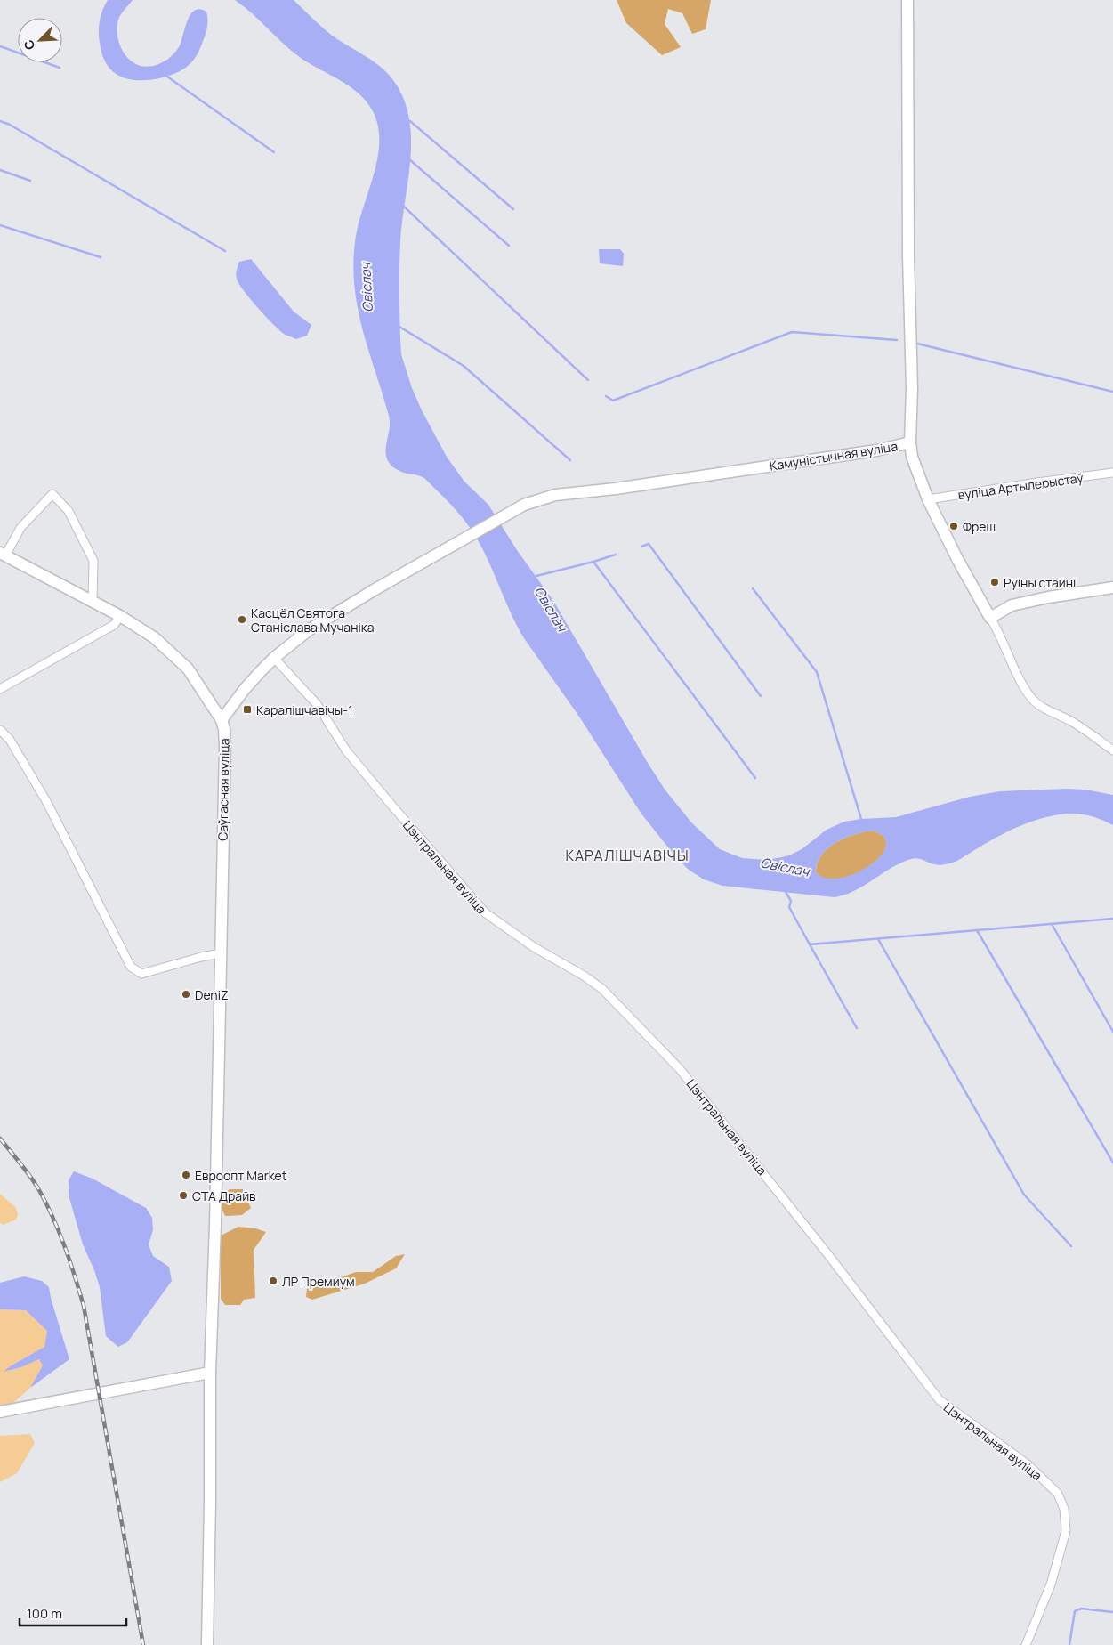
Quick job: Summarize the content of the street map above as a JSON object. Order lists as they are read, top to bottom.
{
  "streets": {
    "street": [
      "Камуністычная вуліца",
      "вуліца Артылерыстаў",
      "Саўгасная вуліца",
      "Цэнтральная вуліца"
    ]
  },
  "crossings": [
    ["Камуністычная вуліца", "вуліца Артылерыстаў"],
    ["Камуністычная вуліца", "Цэнтральная вуліца"]
  ],
  "districts": ["КАРАЛІШЧАВІЧЫ"],
  "water": ["Свіслач"],
  "places": {
    "other": [
      "Фреш",
      "Руіны стайні",
      "Касцёл Святога Станіслава Мучаніка",
      "DeniZ",
      "Евроопт Market",
      "СТА Драйв",
      "ЛР Премиум"
    ],
    "transit": ["Каралішчавічы-1"]
  },
  "scale_bar": "100 m",
  "north": "bottom left"
}
